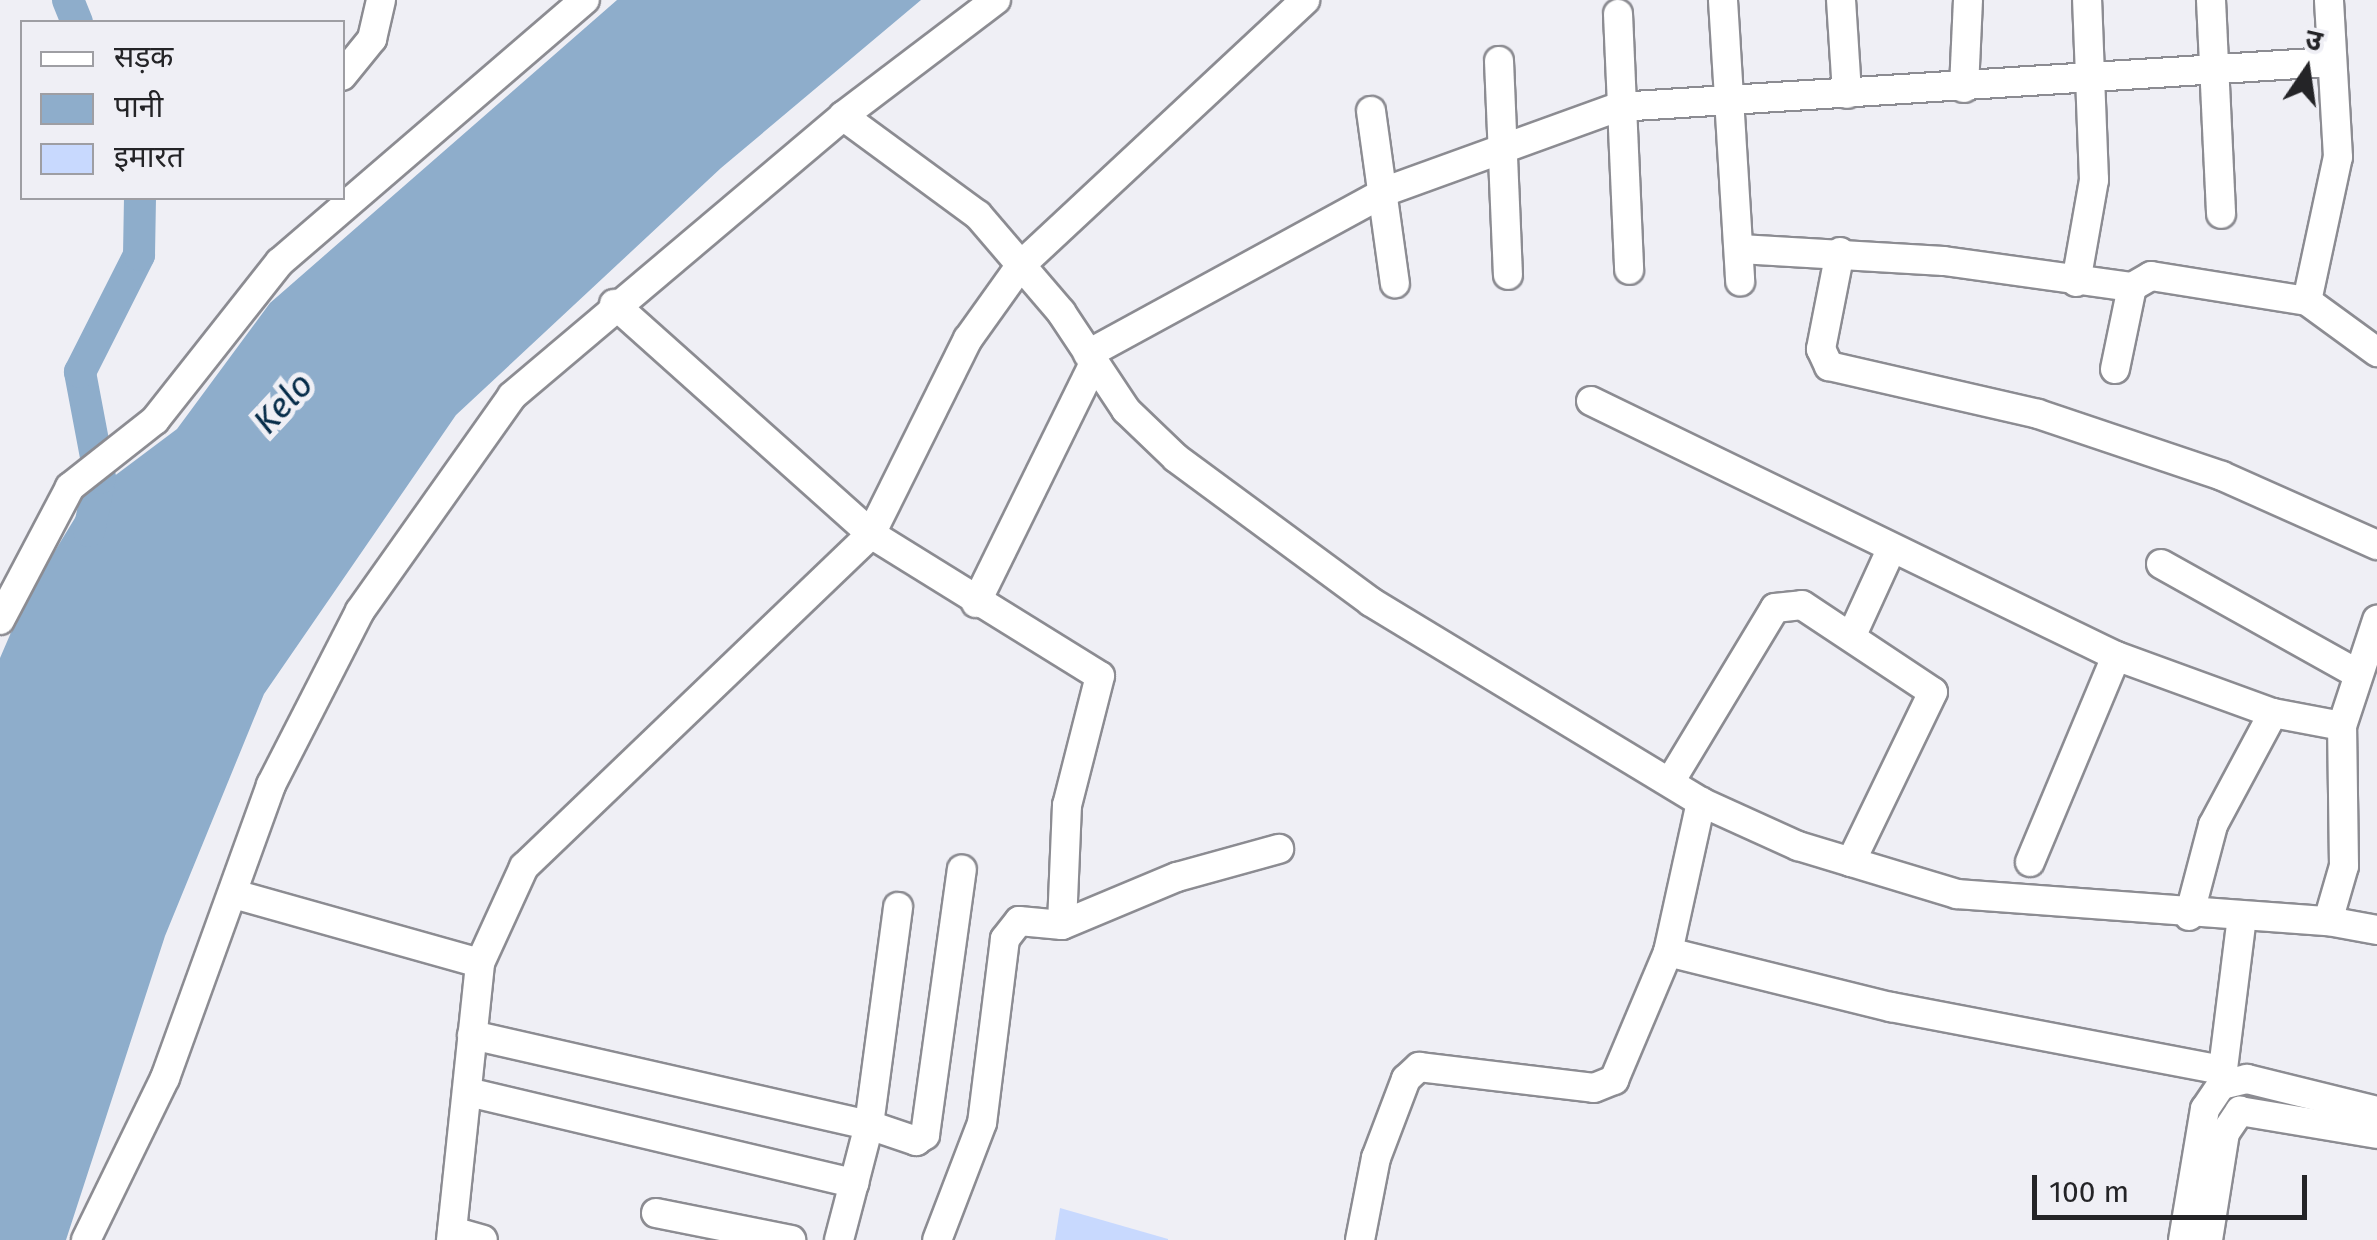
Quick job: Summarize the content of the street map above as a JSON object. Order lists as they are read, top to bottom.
{
  "water": ["Kelo"],
  "legend": ["सड़क", "पानी", "इमारत"],
  "scale_bar": "100 m",
  "north": "top"
}
